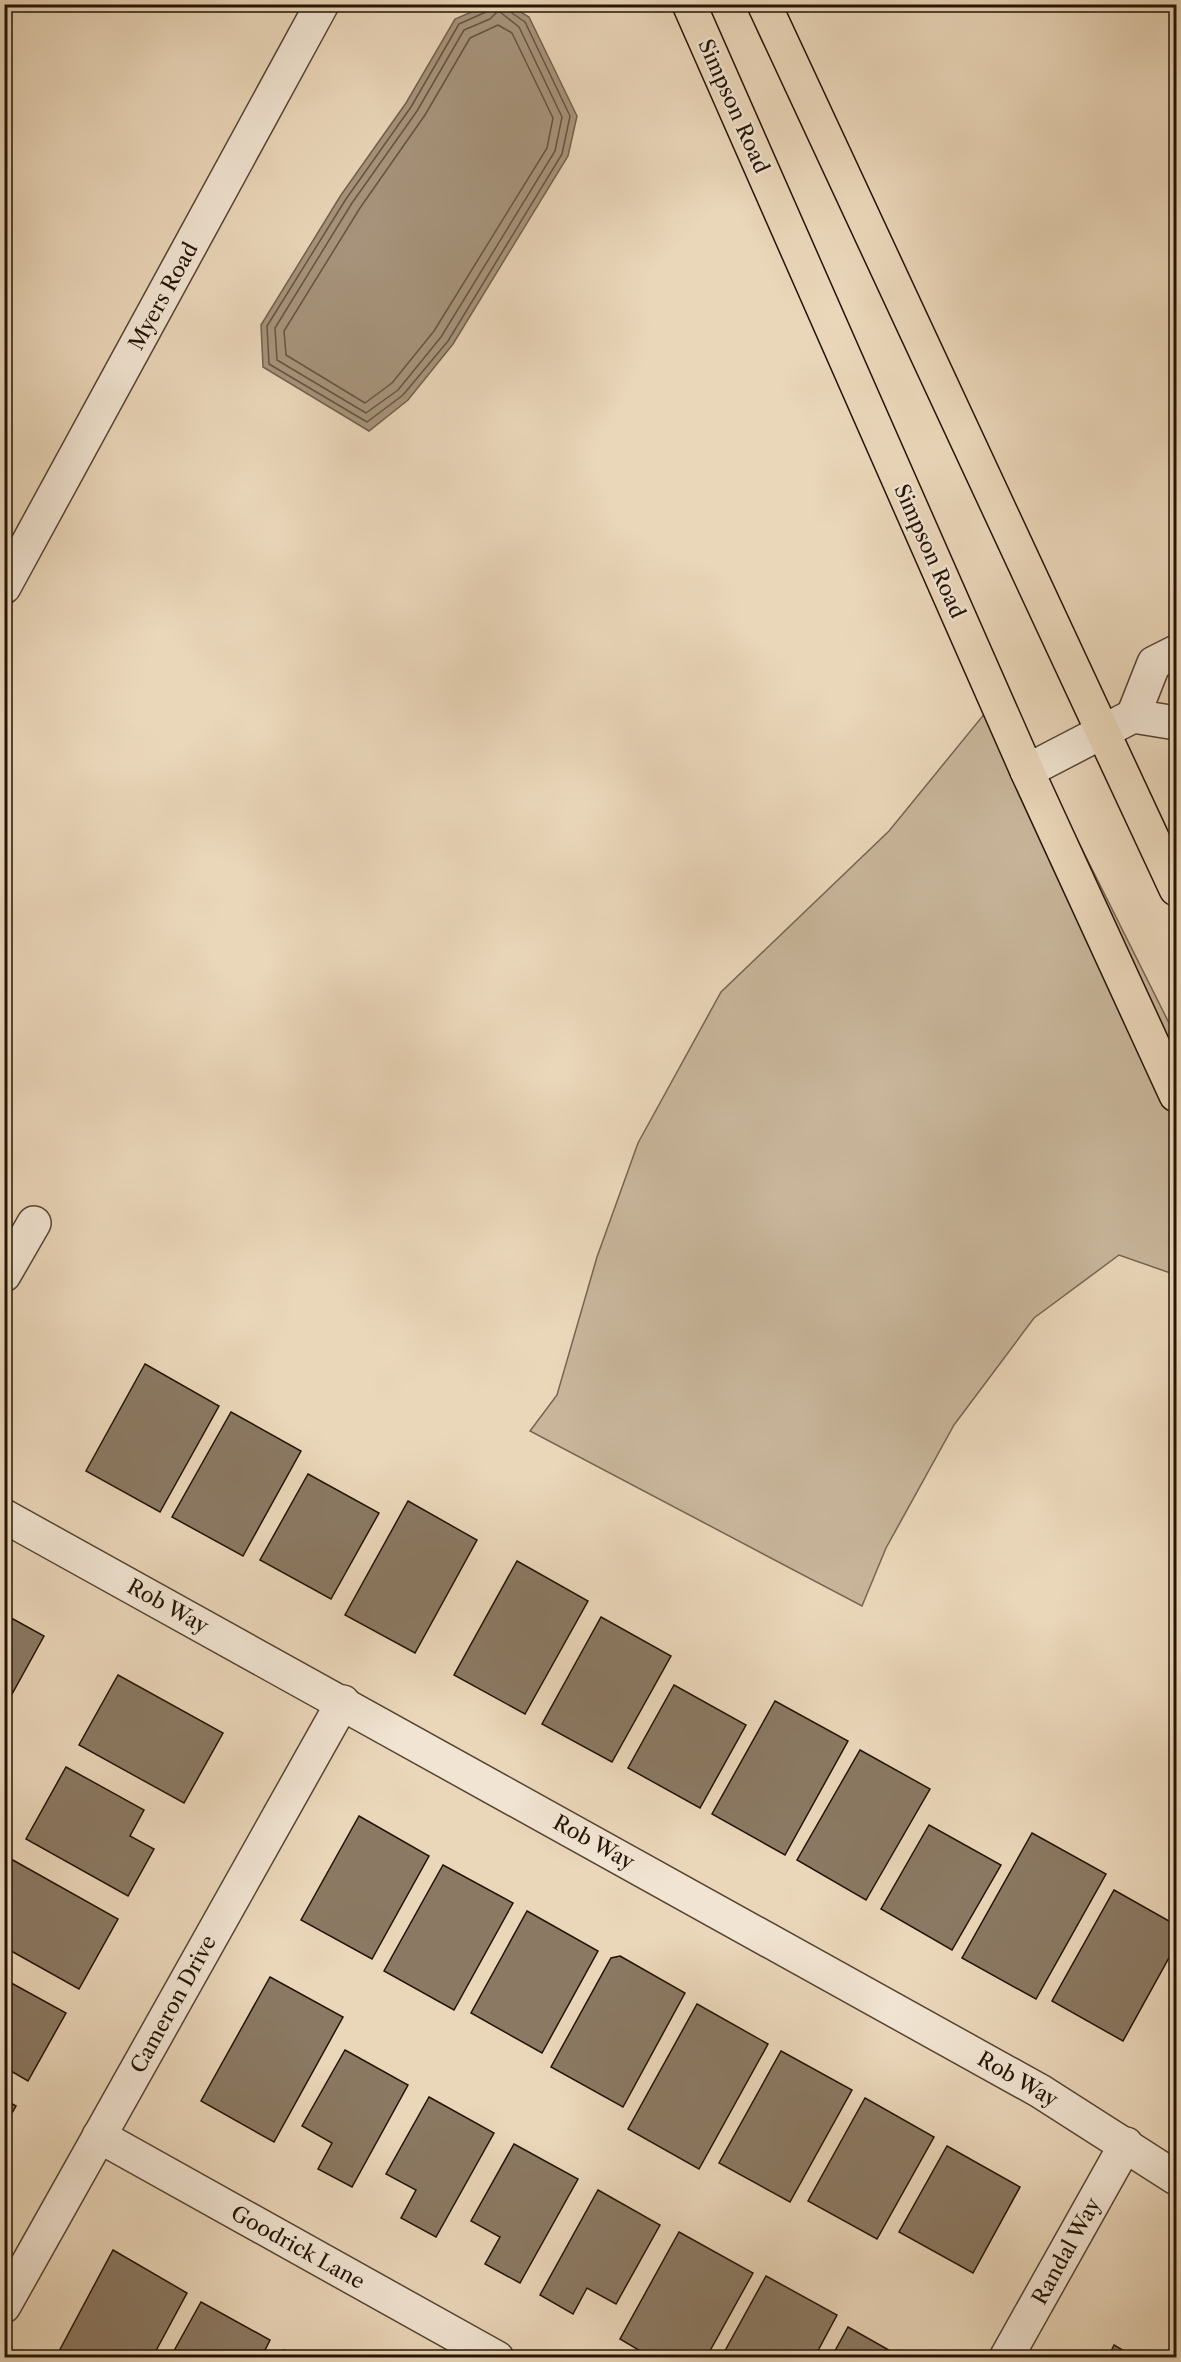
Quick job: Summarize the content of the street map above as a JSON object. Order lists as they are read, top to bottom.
{
  "streets": {
    "main road": ["Simpson Road"],
    "street": [
      "Myers Road",
      "Rob Way",
      "Cameron Drive",
      "Goodrick Lane",
      "Randal Way"
    ]
  },
  "crossings": [
    ["Rob Way", "Cameron Drive"],
    ["Rob Way", "Randal Way"],
    ["Cameron Drive", "Goodrick Lane"]
  ]
}
